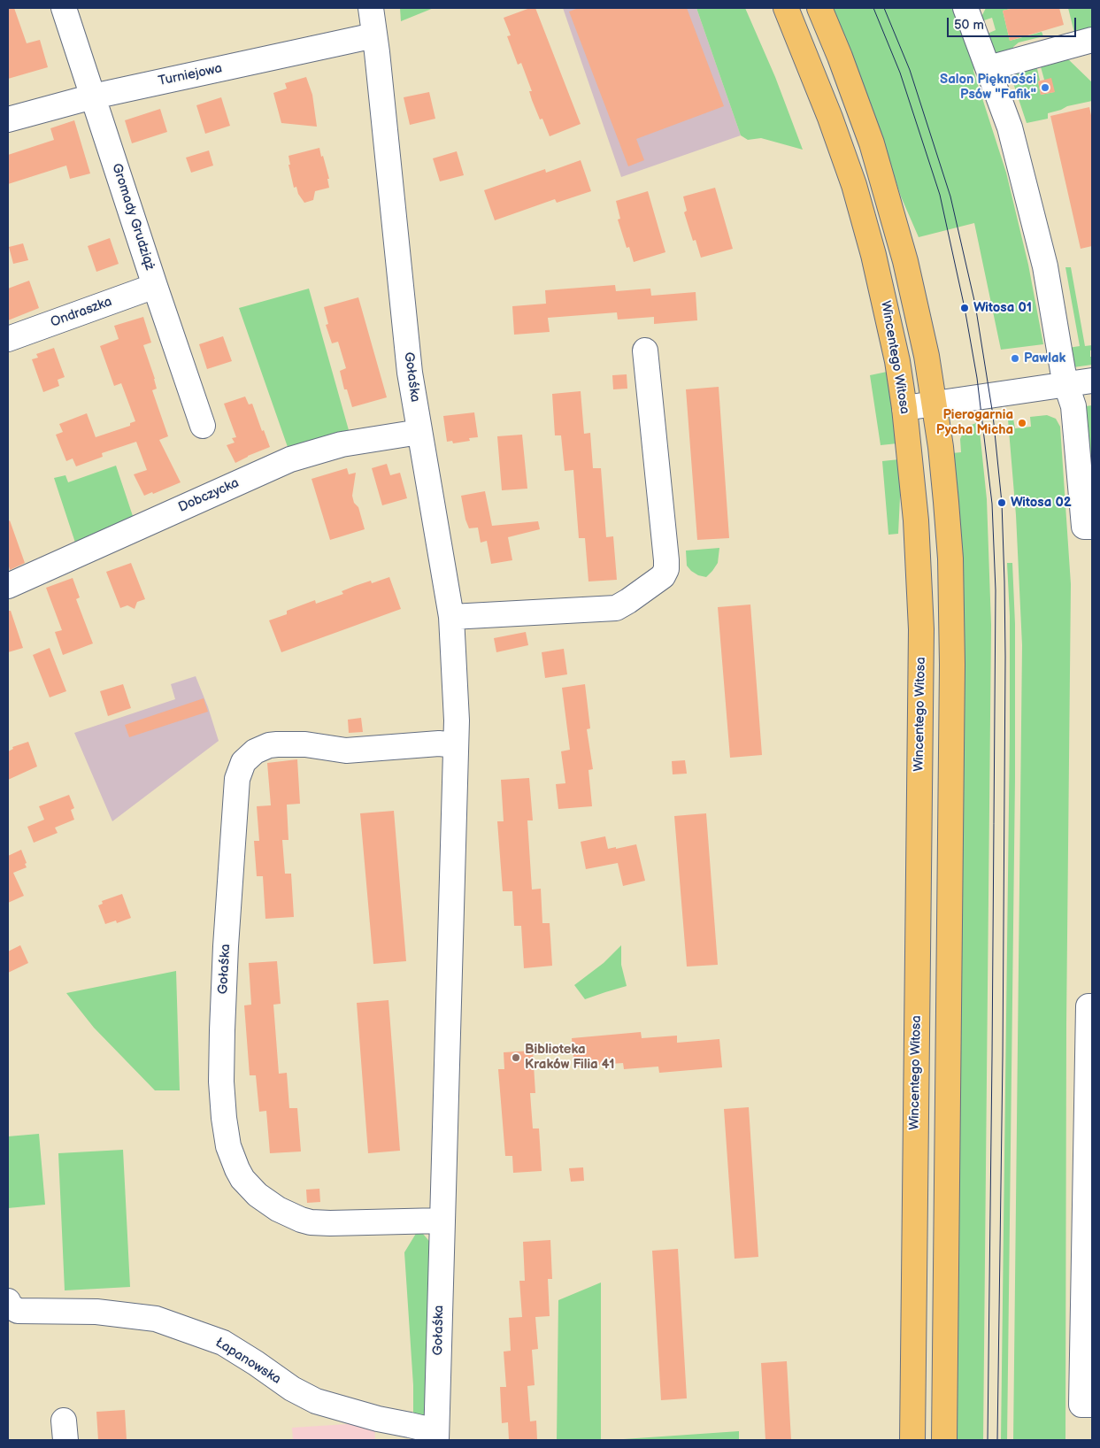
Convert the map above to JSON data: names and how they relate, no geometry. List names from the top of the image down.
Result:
{
  "streets": {
    "main road": ["Wincentego Witosa"],
    "street": [
      "Turniejowa",
      "Gromady Grudziąż",
      "Ondraszka",
      "Gołaśka",
      "Dobczycka",
      "Łapanowska"
    ]
  },
  "crossings": [
    ["Turniejowa", "Gromady Grudziąż"],
    ["Turniejowa", "Gołaśka"],
    ["Gromady Grudziąż", "Ondraszka"],
    ["Gołaśka", "Dobczycka"],
    ["Gołaśka", "Łapanowska"]
  ],
  "places": [
    "Salon Piękności Psów \"Fafik\"",
    "Witosa 01",
    "Pawlak",
    "Pierogarnia Pycha Micha",
    "Witosa 02",
    "Biblioteka Kraków Filia 41"
  ],
  "scale_bar": "50 m"
}
